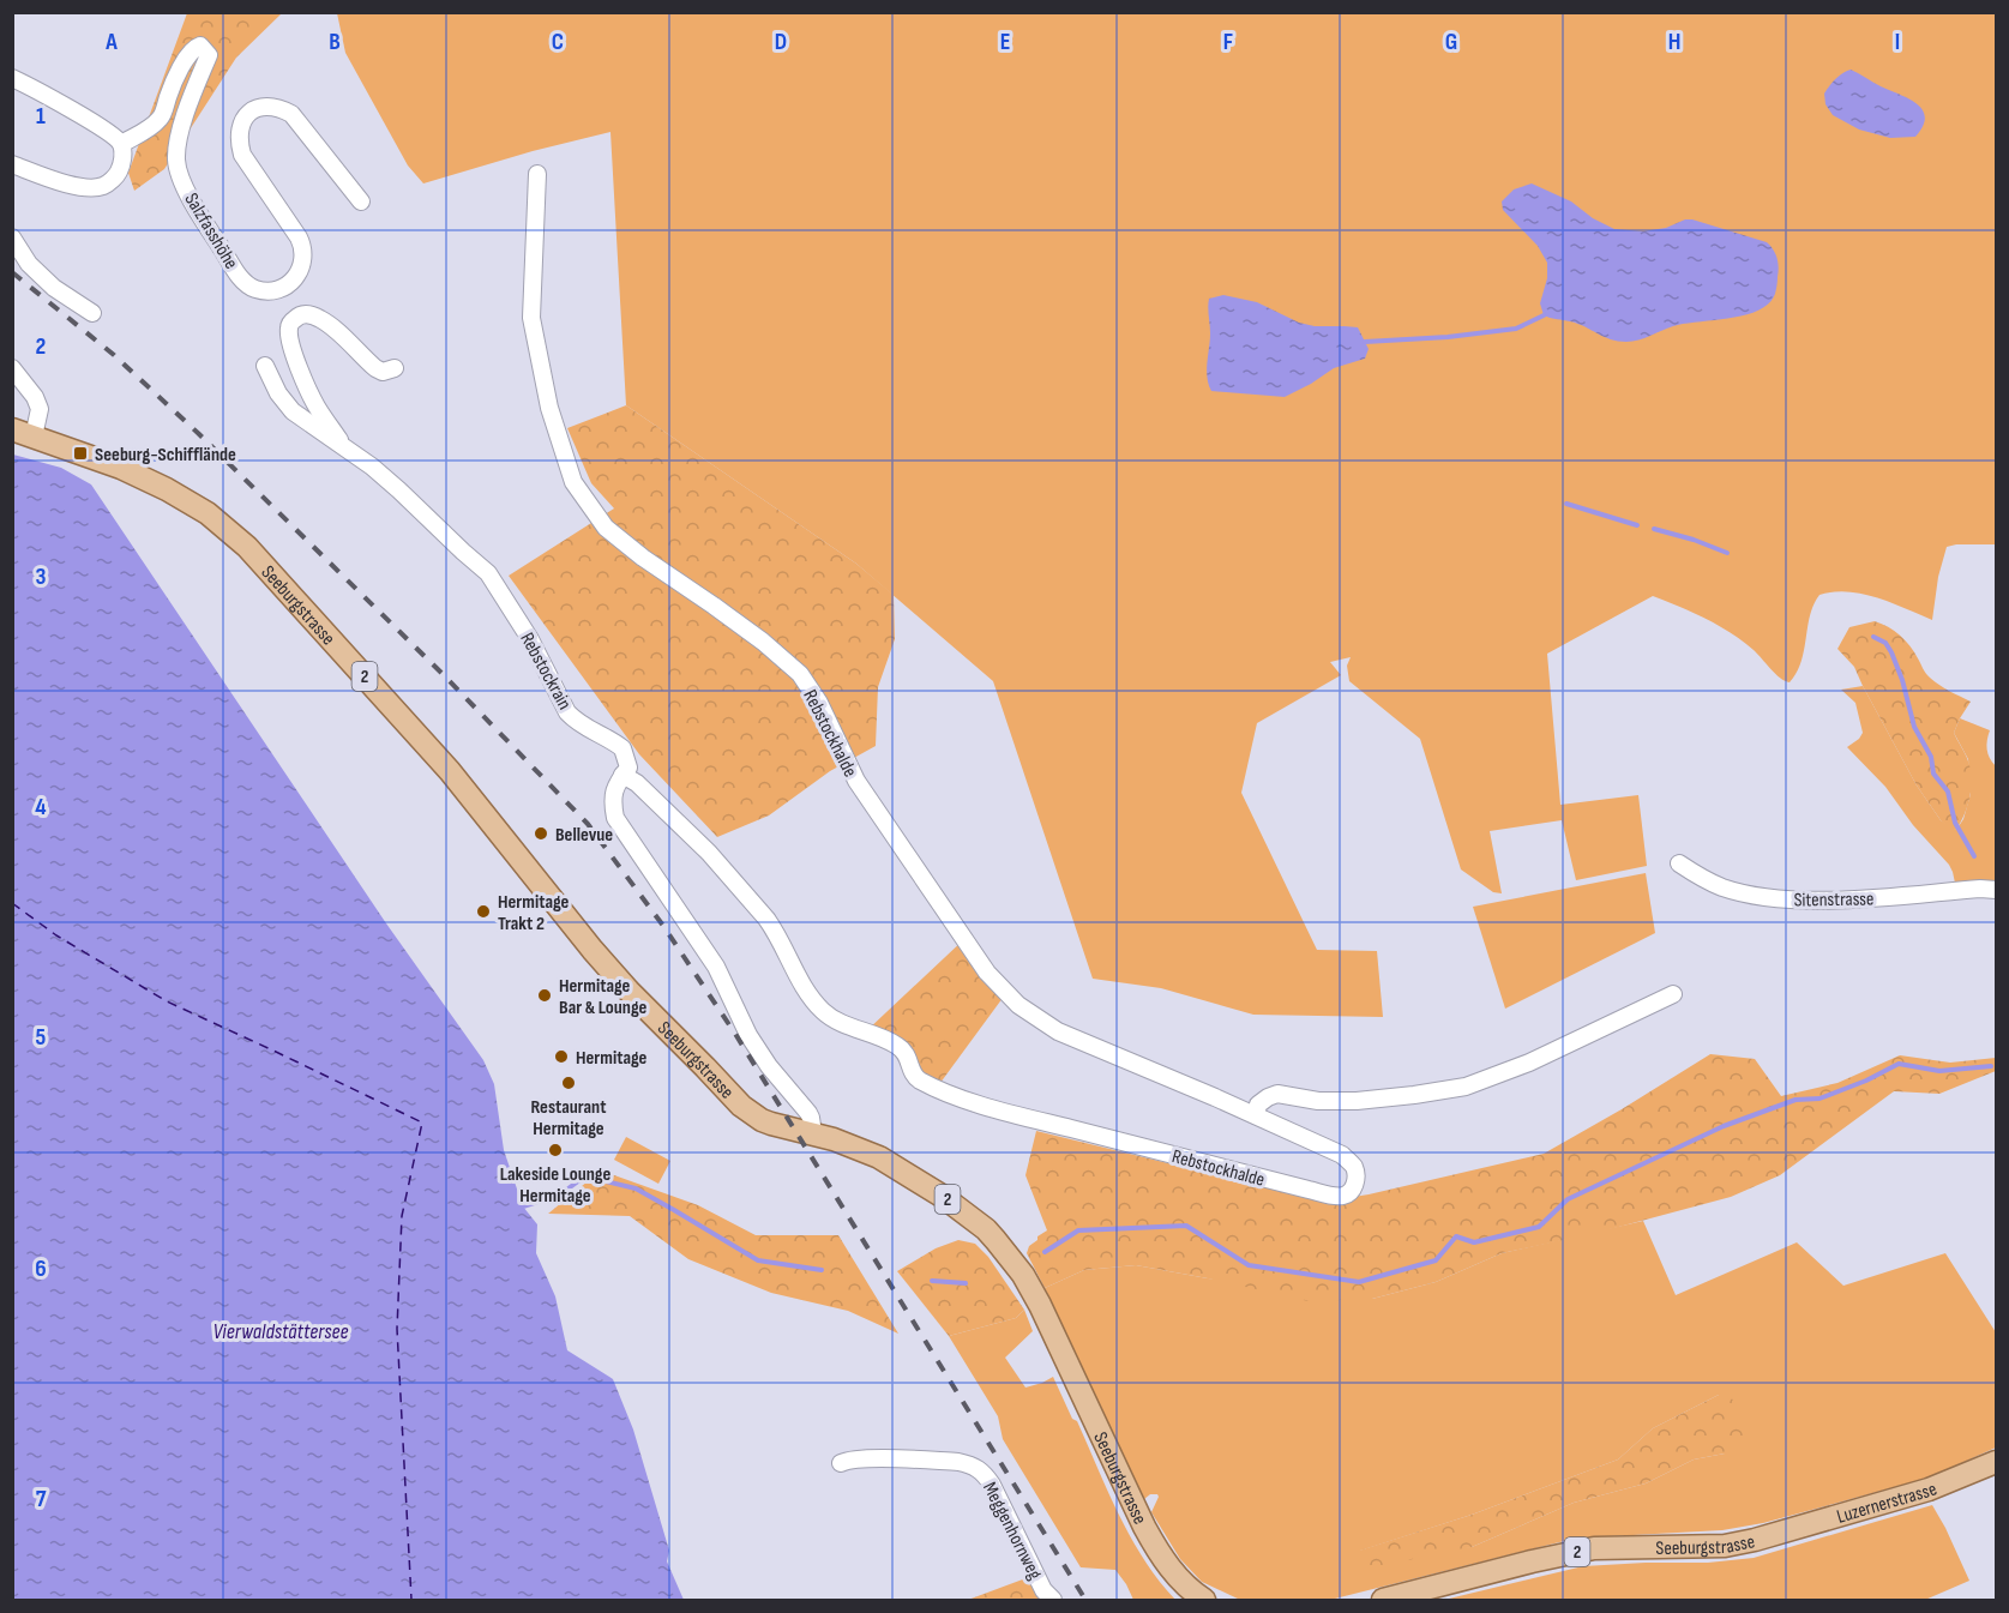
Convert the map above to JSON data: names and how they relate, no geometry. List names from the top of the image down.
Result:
{
  "streets": {
    "main road": ["Seeburgstrasse", "2", "Luzernerstrasse"],
    "street": [
      "Salzfasshöhe",
      "Rebstockrain",
      "Rebstockhalde",
      "Sitenstrasse",
      "Meggenhornweg"
    ]
  },
  "crossings": [
    ["Seeburgstrasse", "Rebstockrain"],
    ["Seeburgstrasse", "Luzernerstrasse"],
    ["Rebstockrain", "Rebstockhalde"]
  ],
  "water": ["Vierwaldstättersee"],
  "places": {
    "transit": ["Seeburg-Schifflände"],
    "other": [
      "Bellevue",
      "Hermitage Trakt 2",
      "Hermitage Bar & Lounge",
      "Hermitage",
      "Restaurant Hermitage",
      "Lakeside Lounge Hermitage"
    ]
  },
  "grid": {
    "columns": [
      "A",
      "B",
      "C",
      "D",
      "E",
      "F",
      "G",
      "H",
      "I"
    ],
    "rows": [
      "1",
      "2",
      "3",
      "4",
      "5",
      "6",
      "7"
    ]
  }
}
